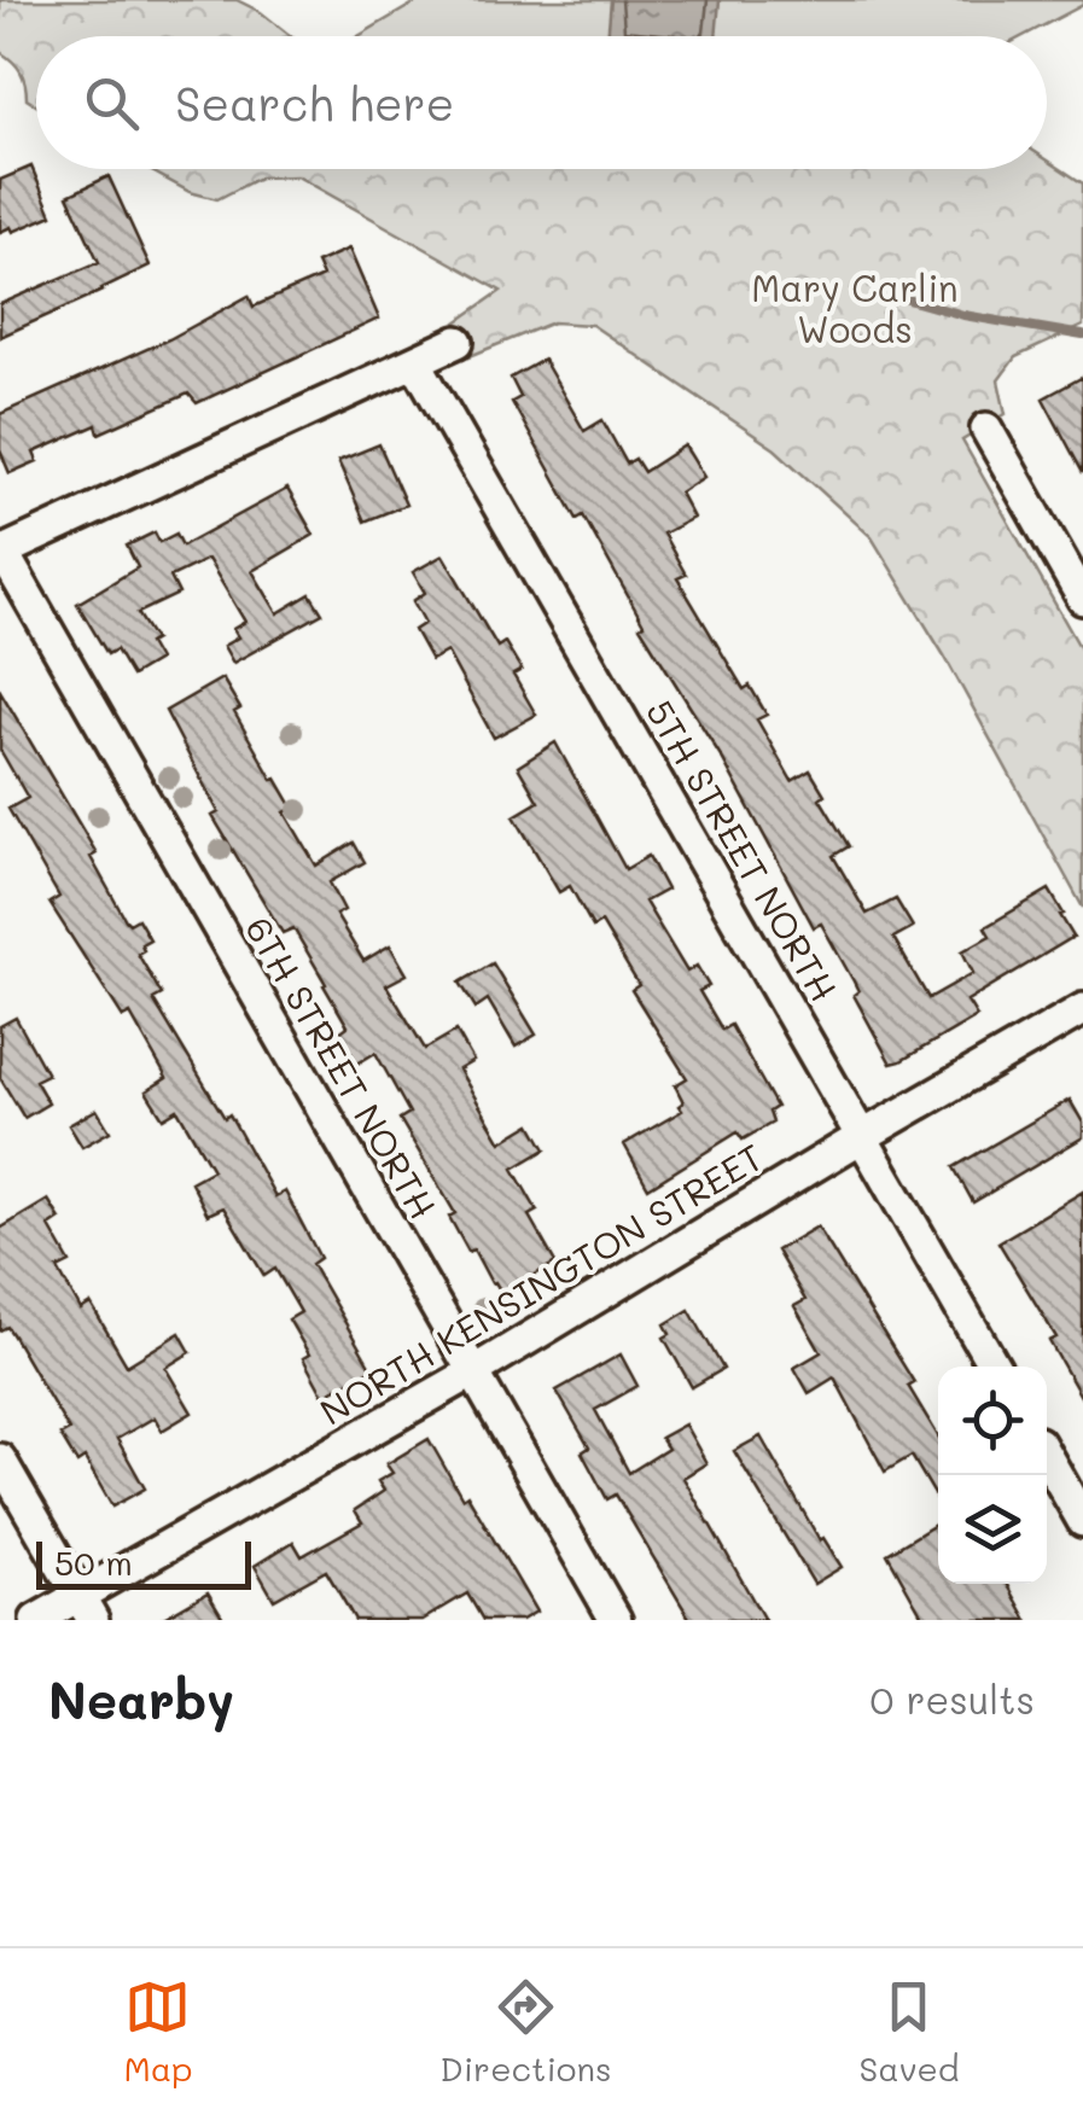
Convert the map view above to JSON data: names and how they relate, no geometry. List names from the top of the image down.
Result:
{
  "streets": {
    "street": ["5TH STREET NORTH", "6TH STREET NORTH", "NORTH KENSINGTON STREET"]
  },
  "crossings": [
    ["5TH STREET NORTH", "NORTH KENSINGTON STREET"],
    ["6TH STREET NORTH", "NORTH KENSINGTON STREET"]
  ],
  "parks": ["Mary Carlin Woods"],
  "scale_bar": "50 m",
  "page": {
    "search": "Search here",
    "scale": "50 m",
    "heading": ["Nearby", "0 results"],
    "nav": ["Map", "Directions", "Saved"]
  }
}
